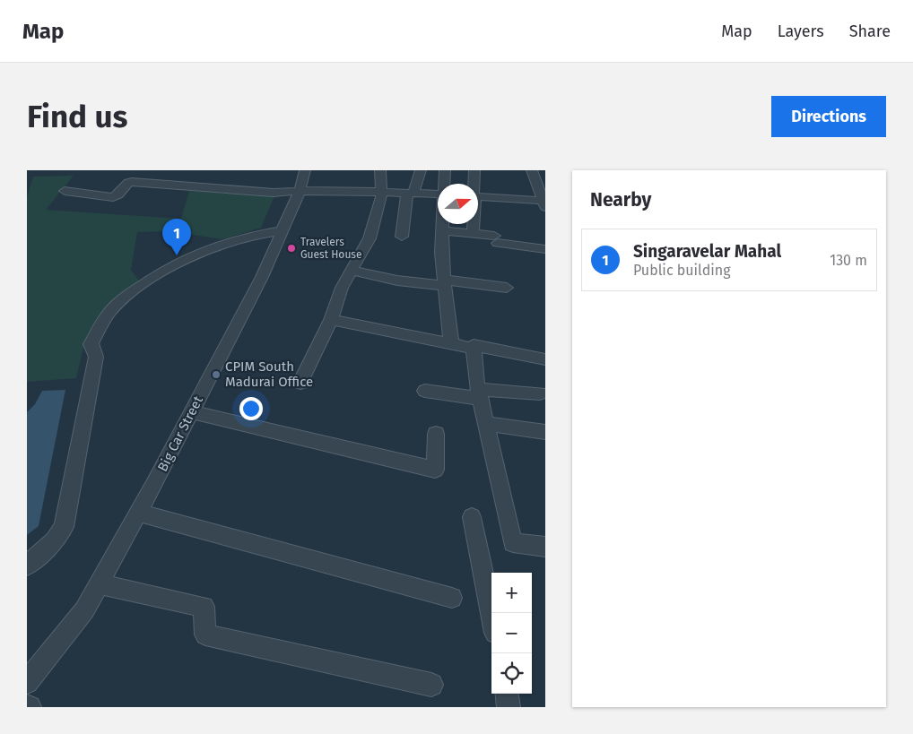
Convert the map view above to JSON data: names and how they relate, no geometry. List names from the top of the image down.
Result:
{
  "streets": {
    "street": ["Big Car Street"]
  },
  "places": ["Travelers Guest House", "CPIM South Madurai Office"],
  "north": "right",
  "page": {
    "header": "Map",
    "nav": ["Map", "Layers", "Share"],
    "buttons": "Directions",
    "title": "Find us",
    "heading": "Nearby",
    "pins": "1",
    "list": [
      {
        "mark": "1",
        "name": "Singaravelar Mahal",
        "note": "Public building",
        "value": "130 m"
      }
    ],
    "map_buttons": ["+", "−"]
  }
}
